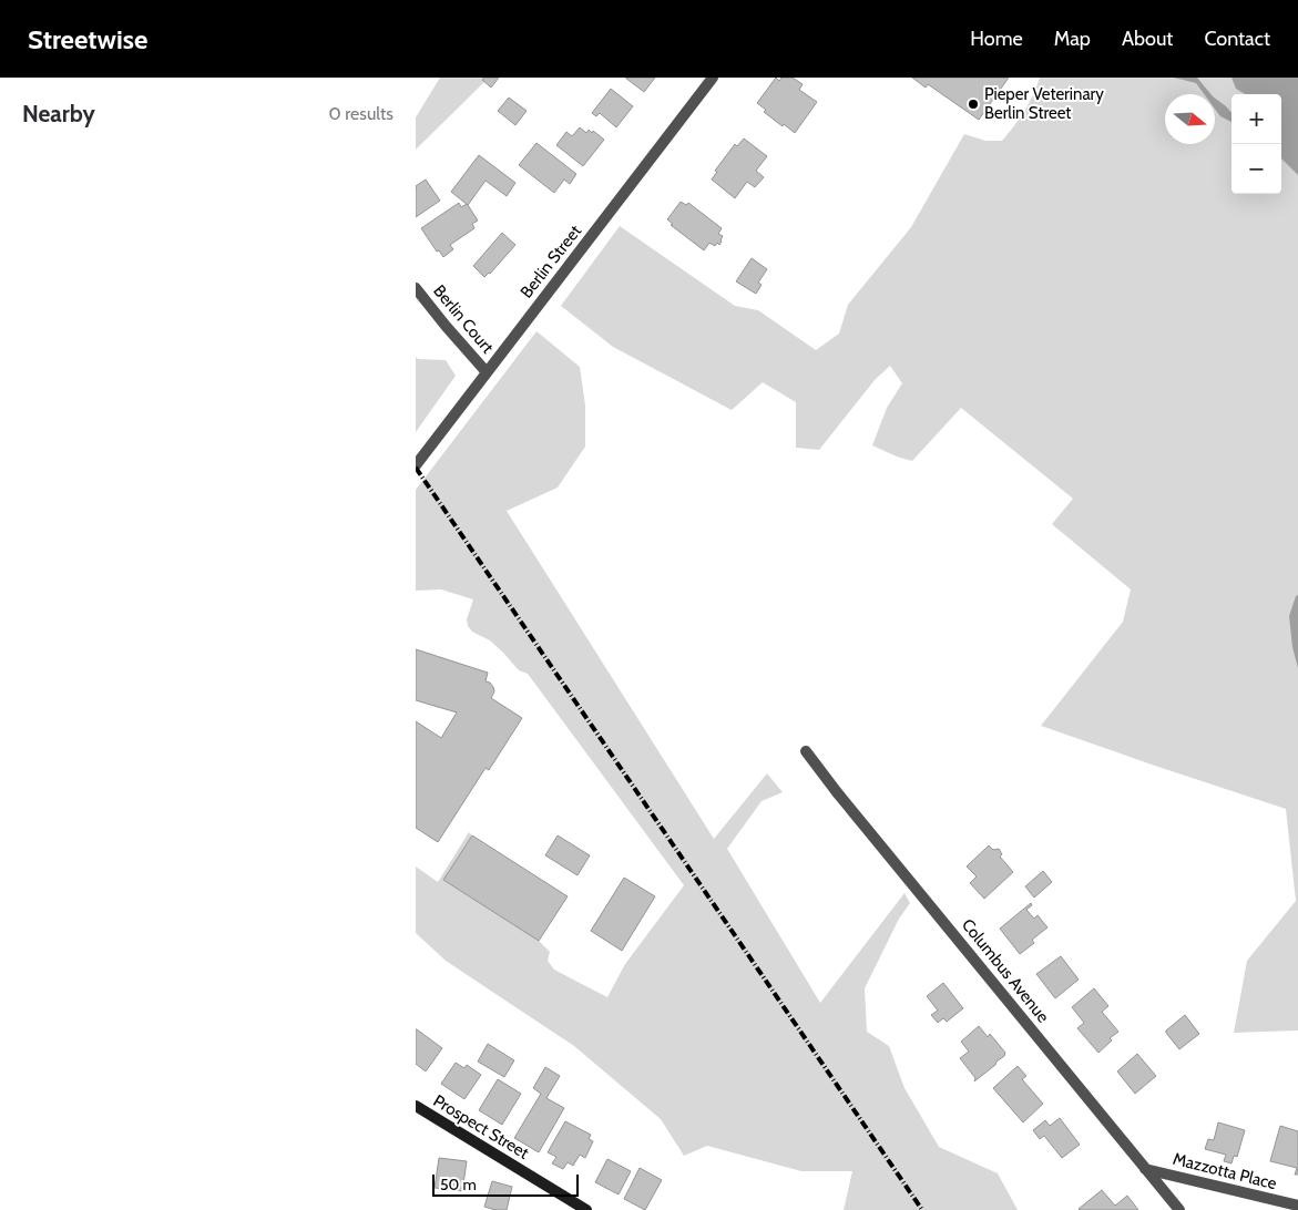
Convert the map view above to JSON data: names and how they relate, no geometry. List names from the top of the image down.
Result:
{
  "streets": {
    "street": [
      "Berlin Street",
      "Berlin Court",
      "Columbus Avenue",
      "Prospect Street",
      "Mazzotta Place"
    ]
  },
  "crossings": [
    ["Berlin Street", "Berlin Court"],
    ["Columbus Avenue", "Mazzotta Place"]
  ],
  "places": ["Pieper Veterinary Berlin Street"],
  "scale_bar": "50 m",
  "north": "right",
  "page": {
    "header": "Streetwise",
    "nav": [
      "Home",
      "Map",
      "About",
      "Contact"
    ],
    "heading": ["Nearby", "0 results"],
    "map_buttons": ["+", "−"],
    "scale": "50 m"
  }
}
